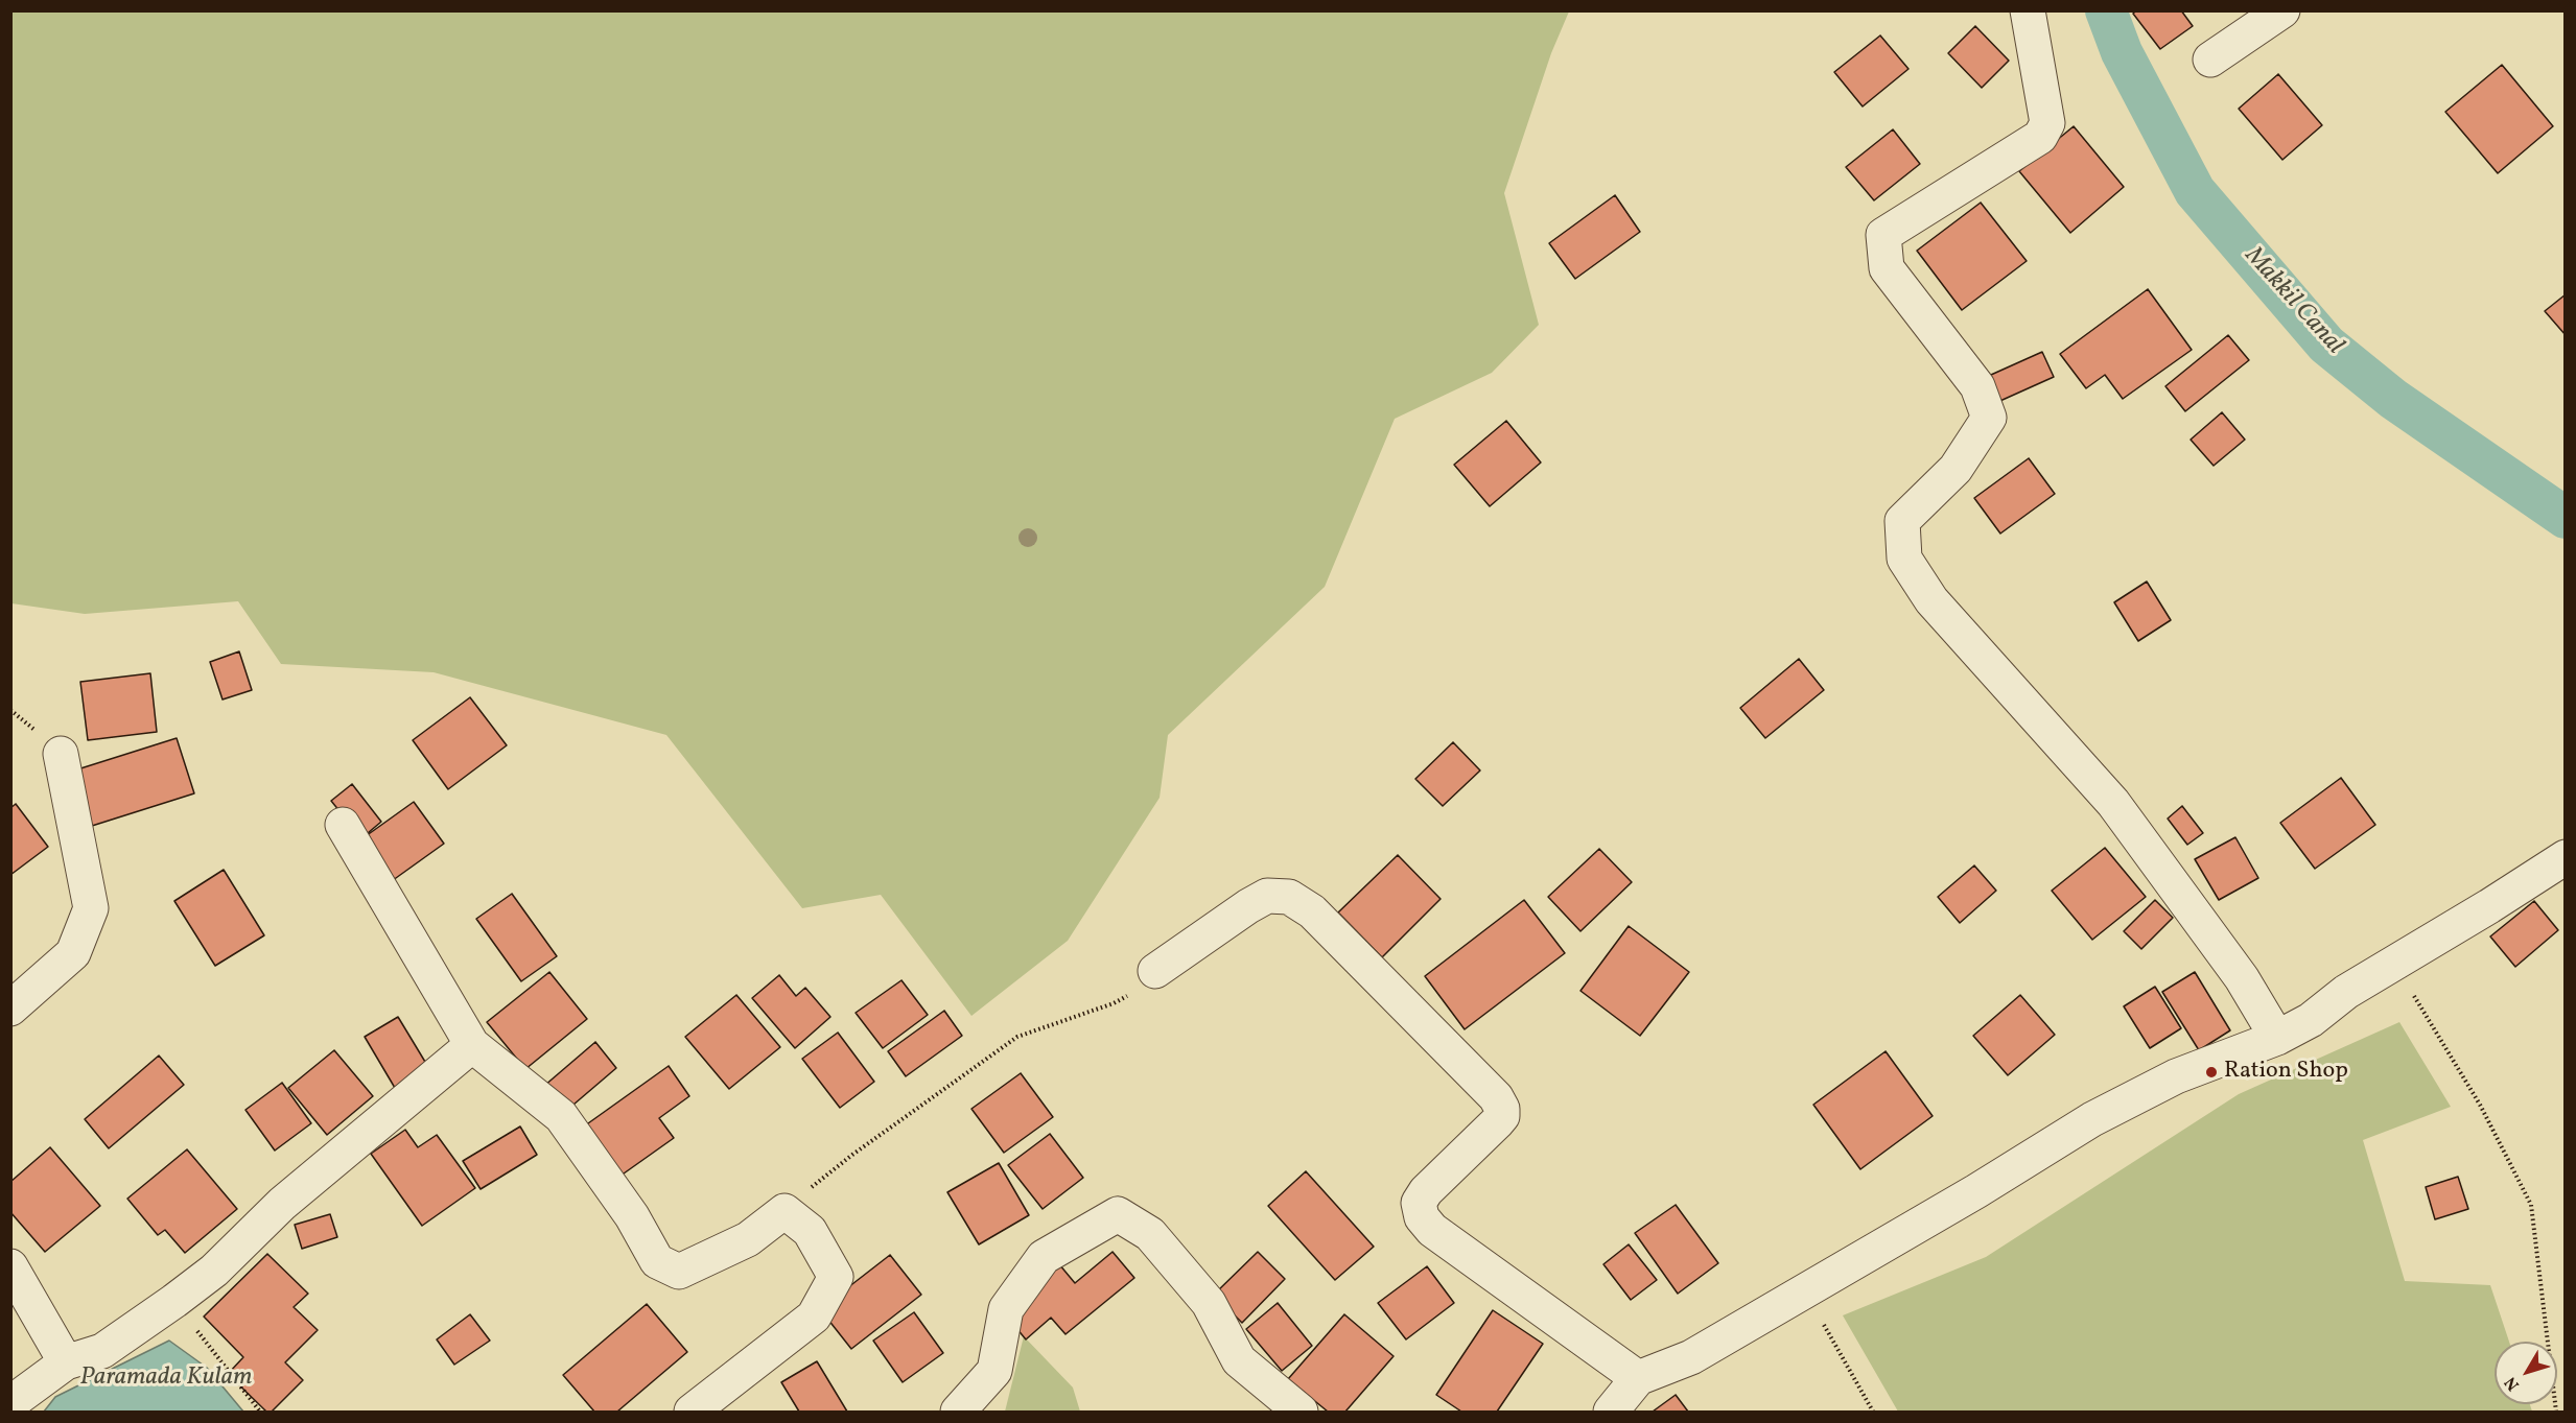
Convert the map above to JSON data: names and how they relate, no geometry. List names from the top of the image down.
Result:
{
  "water": ["Makkil Canal", "Paramada Kulam"],
  "places": ["Ration Shop"],
  "north": "bottom left"
}
